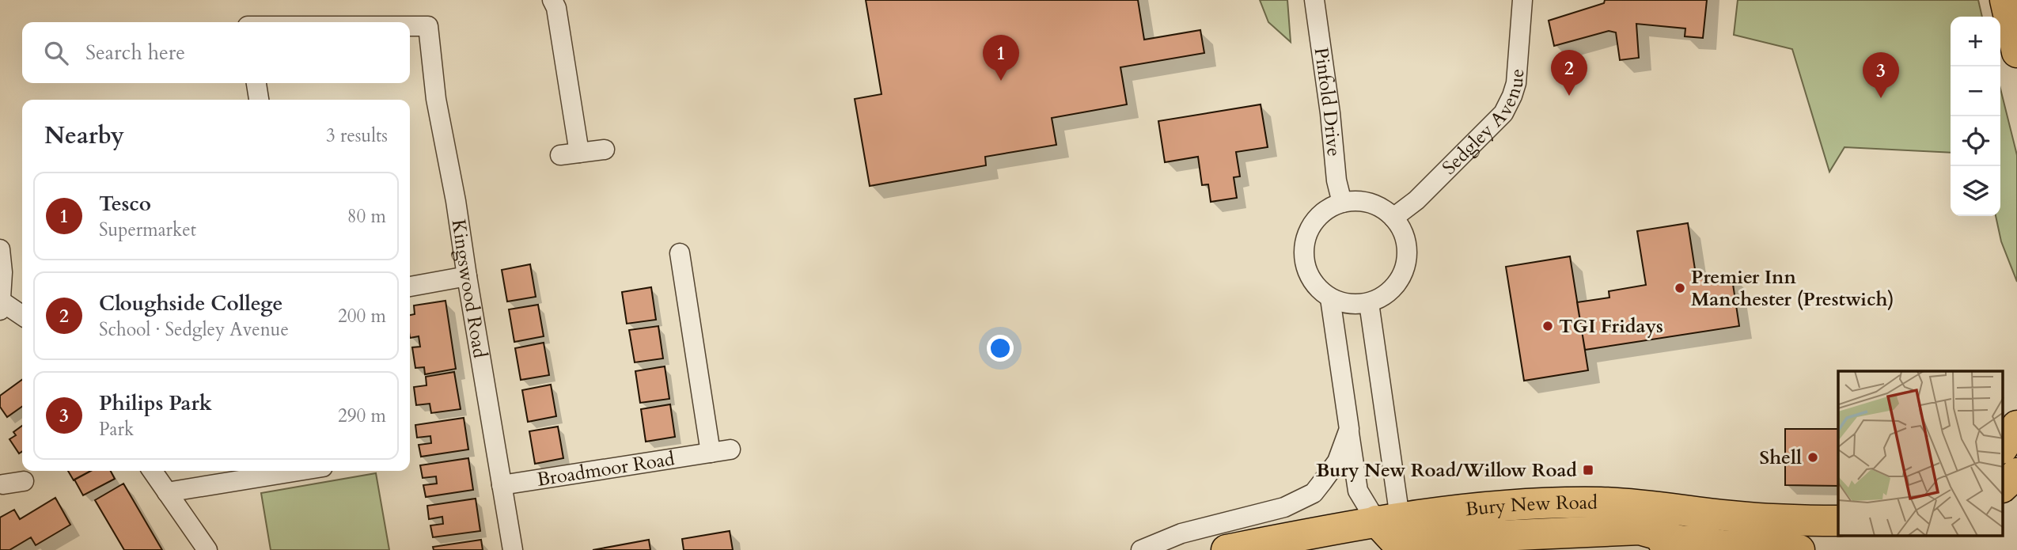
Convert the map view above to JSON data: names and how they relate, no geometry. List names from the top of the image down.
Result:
{
  "streets": {
    "highway": ["Bury New Road"],
    "street": [
      "Pinfold Drive",
      "Sedgley Avenue",
      "Kingswood Road",
      "Broadmoor Road"
    ]
  },
  "crossings": [
    ["Pinfold Drive", "Sedgley Avenue"],
    ["Kingswood Road", "Broadmoor Road"]
  ],
  "places": {
    "other": ["Premier Inn Manchester (Prestwich)", "TGI Fridays", "Shell"],
    "transit": ["Bury New Road/Willow Road"]
  },
  "page": {
    "map_buttons": ["+", "−"],
    "search": "Search here",
    "pins": ["1", "2", "3"],
    "heading": ["Nearby", "3 results"],
    "list": [
      {
        "mark": "1",
        "name": "Tesco",
        "note": "Supermarket",
        "value": "80 m"
      },
      {
        "mark": "2",
        "name": "Cloughside College",
        "note": "School · Sedgley Avenue",
        "value": "200 m"
      },
      {
        "mark": "3",
        "name": "Philips Park",
        "note": "Park",
        "value": "290 m"
      }
    ]
  }
}
